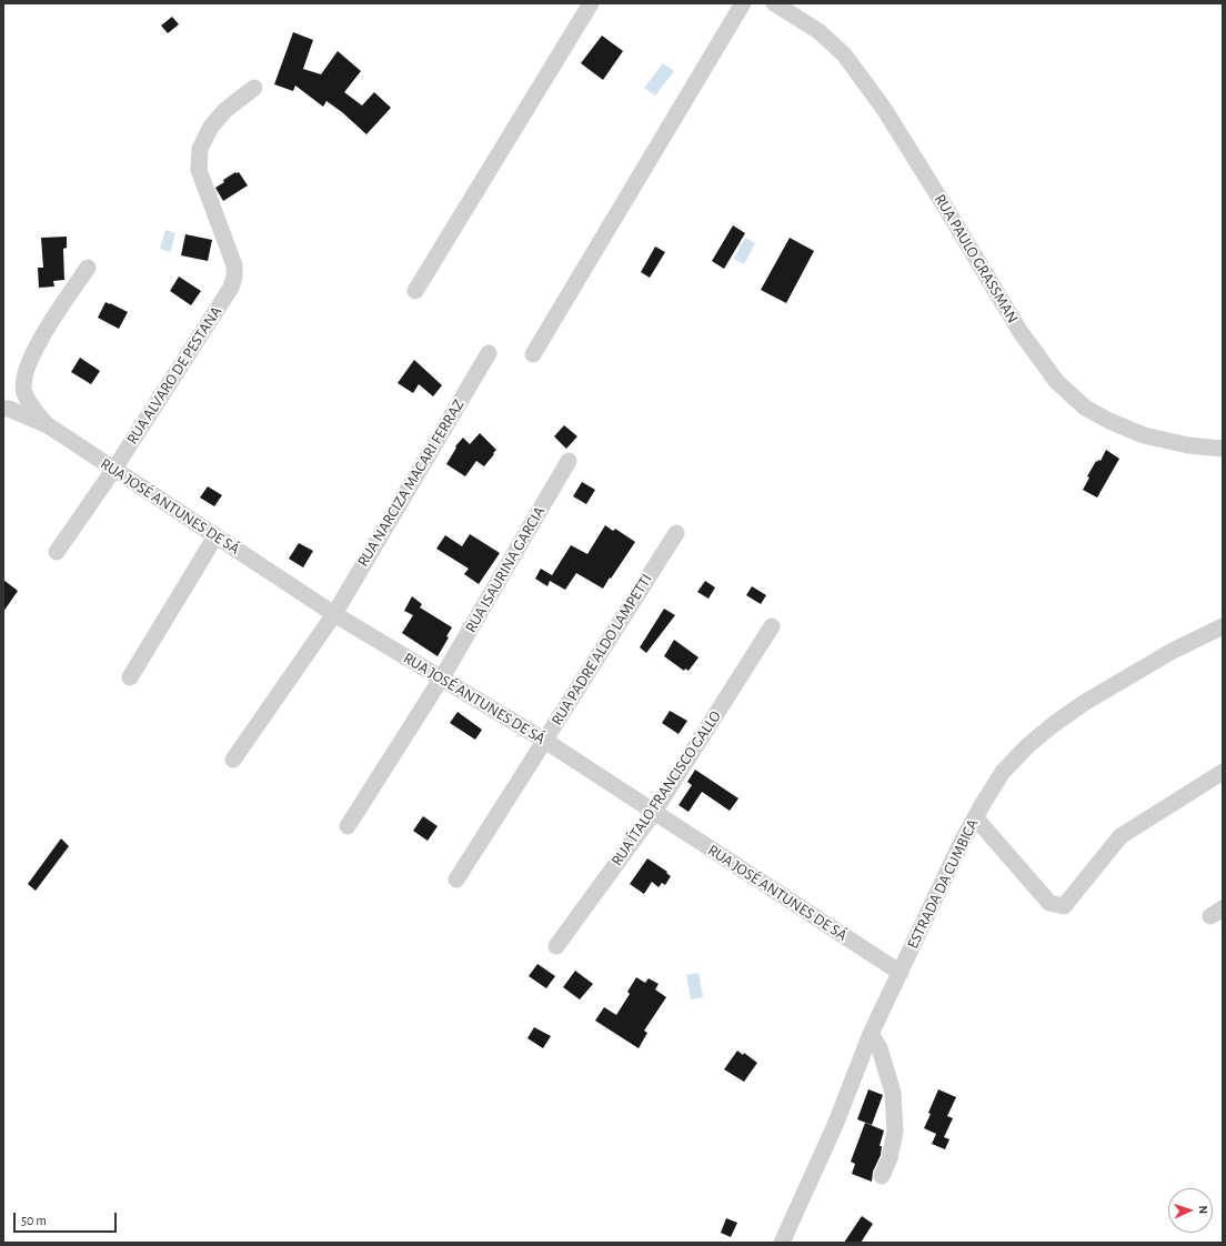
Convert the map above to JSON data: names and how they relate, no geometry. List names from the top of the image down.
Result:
{
  "streets": {
    "street": [
      "RUA PAULO GRASSMAN",
      "RUA ALVARO DE PESTANA",
      "RUA NARCIZA MACARI FERRAZ",
      "RUA JOSÉ ANTUNES DE SÁ",
      "RUA ISAURINA GARCIA",
      "RUA PADRE ALDO LAMPETTI",
      "RUA ÍTALO FRANCISCO GALLO",
      "ESTRADA DA CUMBICA"
    ]
  },
  "crossings": [
    ["RUA ALVARO DE PESTANA", "RUA JOSÉ ANTUNES DE SÁ"],
    ["RUA NARCIZA MACARI FERRAZ", "RUA JOSÉ ANTUNES DE SÁ"],
    ["RUA JOSÉ ANTUNES DE SÁ", "RUA ISAURINA GARCIA"],
    ["RUA JOSÉ ANTUNES DE SÁ", "RUA PADRE ALDO LAMPETTI"],
    ["RUA JOSÉ ANTUNES DE SÁ", "RUA ÍTALO FRANCISCO GALLO"],
    ["RUA JOSÉ ANTUNES DE SÁ", "ESTRADA DA CUMBICA"]
  ],
  "scale_bar": "50 m",
  "north": "right"
}
